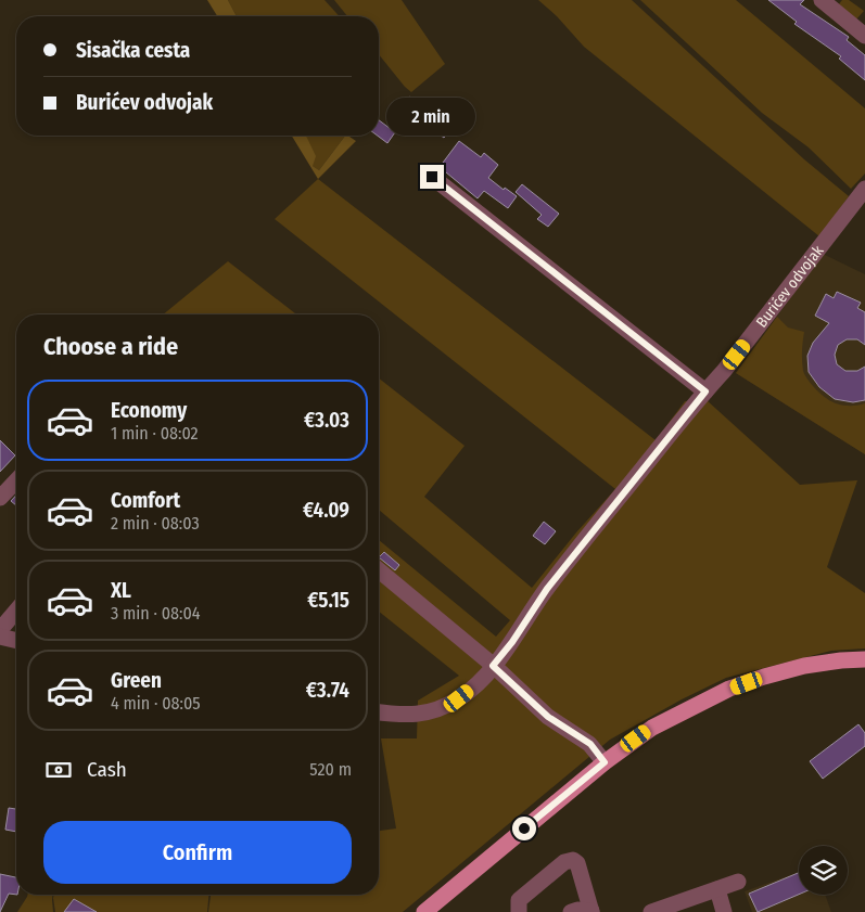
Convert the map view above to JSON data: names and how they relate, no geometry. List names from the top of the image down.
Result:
{
  "streets": {
    "street": ["Burićev odvojak"]
  },
  "page": {
    "banner": ["Sisačka cesta", "Burićev odvojak"],
    "bubble": "2 min",
    "heading": "Choose a ride",
    "list": [
      {
        "name": "Economy",
        "note": "1 min · 08:02",
        "value": "€3.03"
      },
      {
        "name": "Comfort",
        "note": "2 min · 08:03",
        "value": "€4.09"
      },
      {
        "name": "XL",
        "note": "3 min · 08:04",
        "value": "€5.15"
      },
      {
        "name": "Green",
        "note": "4 min · 08:05",
        "value": "€3.74"
      }
    ],
    "pay": ["Cash", "520 m"],
    "buttons": "Confirm"
  }
}
